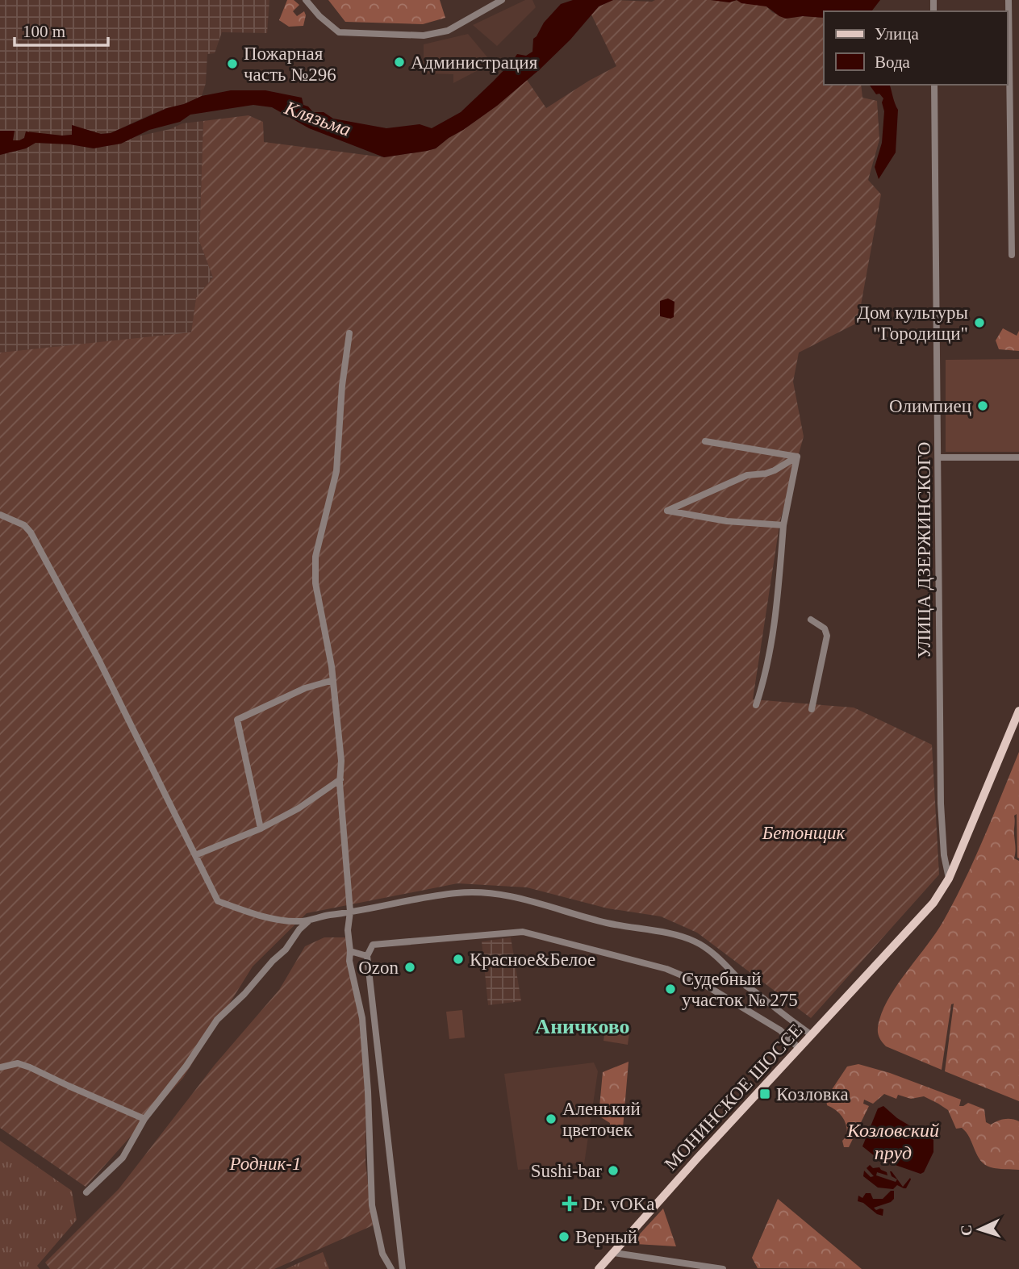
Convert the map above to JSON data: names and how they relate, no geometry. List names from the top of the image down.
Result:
{
  "streets": {
    "main road": ["МОНИНСКОЕ ШОССЕ"],
    "street": ["УЛИЦА ДЗЕРЖИНСКОГО"]
  },
  "crossings": [
    ["УЛИЦА ДЗЕРЖИНСКОГО", "МОНИНСКОЕ ШОССЕ"]
  ],
  "districts": ["Аничково"],
  "water": ["Клязьма", "Козловский пруд"],
  "parks": ["Бетонщик", "Родник-1"],
  "places": {
    "other": [
      "Администрация",
      "Пожарная часть №296",
      "Дом культуры \"Городищи\"",
      "Олимпиец",
      "Красное&Белое",
      "Ozon",
      "Судебный участок № 275",
      "Аленький цветочек",
      "Sushi-bar",
      "Верный"
    ],
    "transit": ["Козловка"],
    "health": ["Dr. vOKa"]
  },
  "legend": ["Улица", "Вода"],
  "scale_bar": "100 m",
  "north": "left"
}
